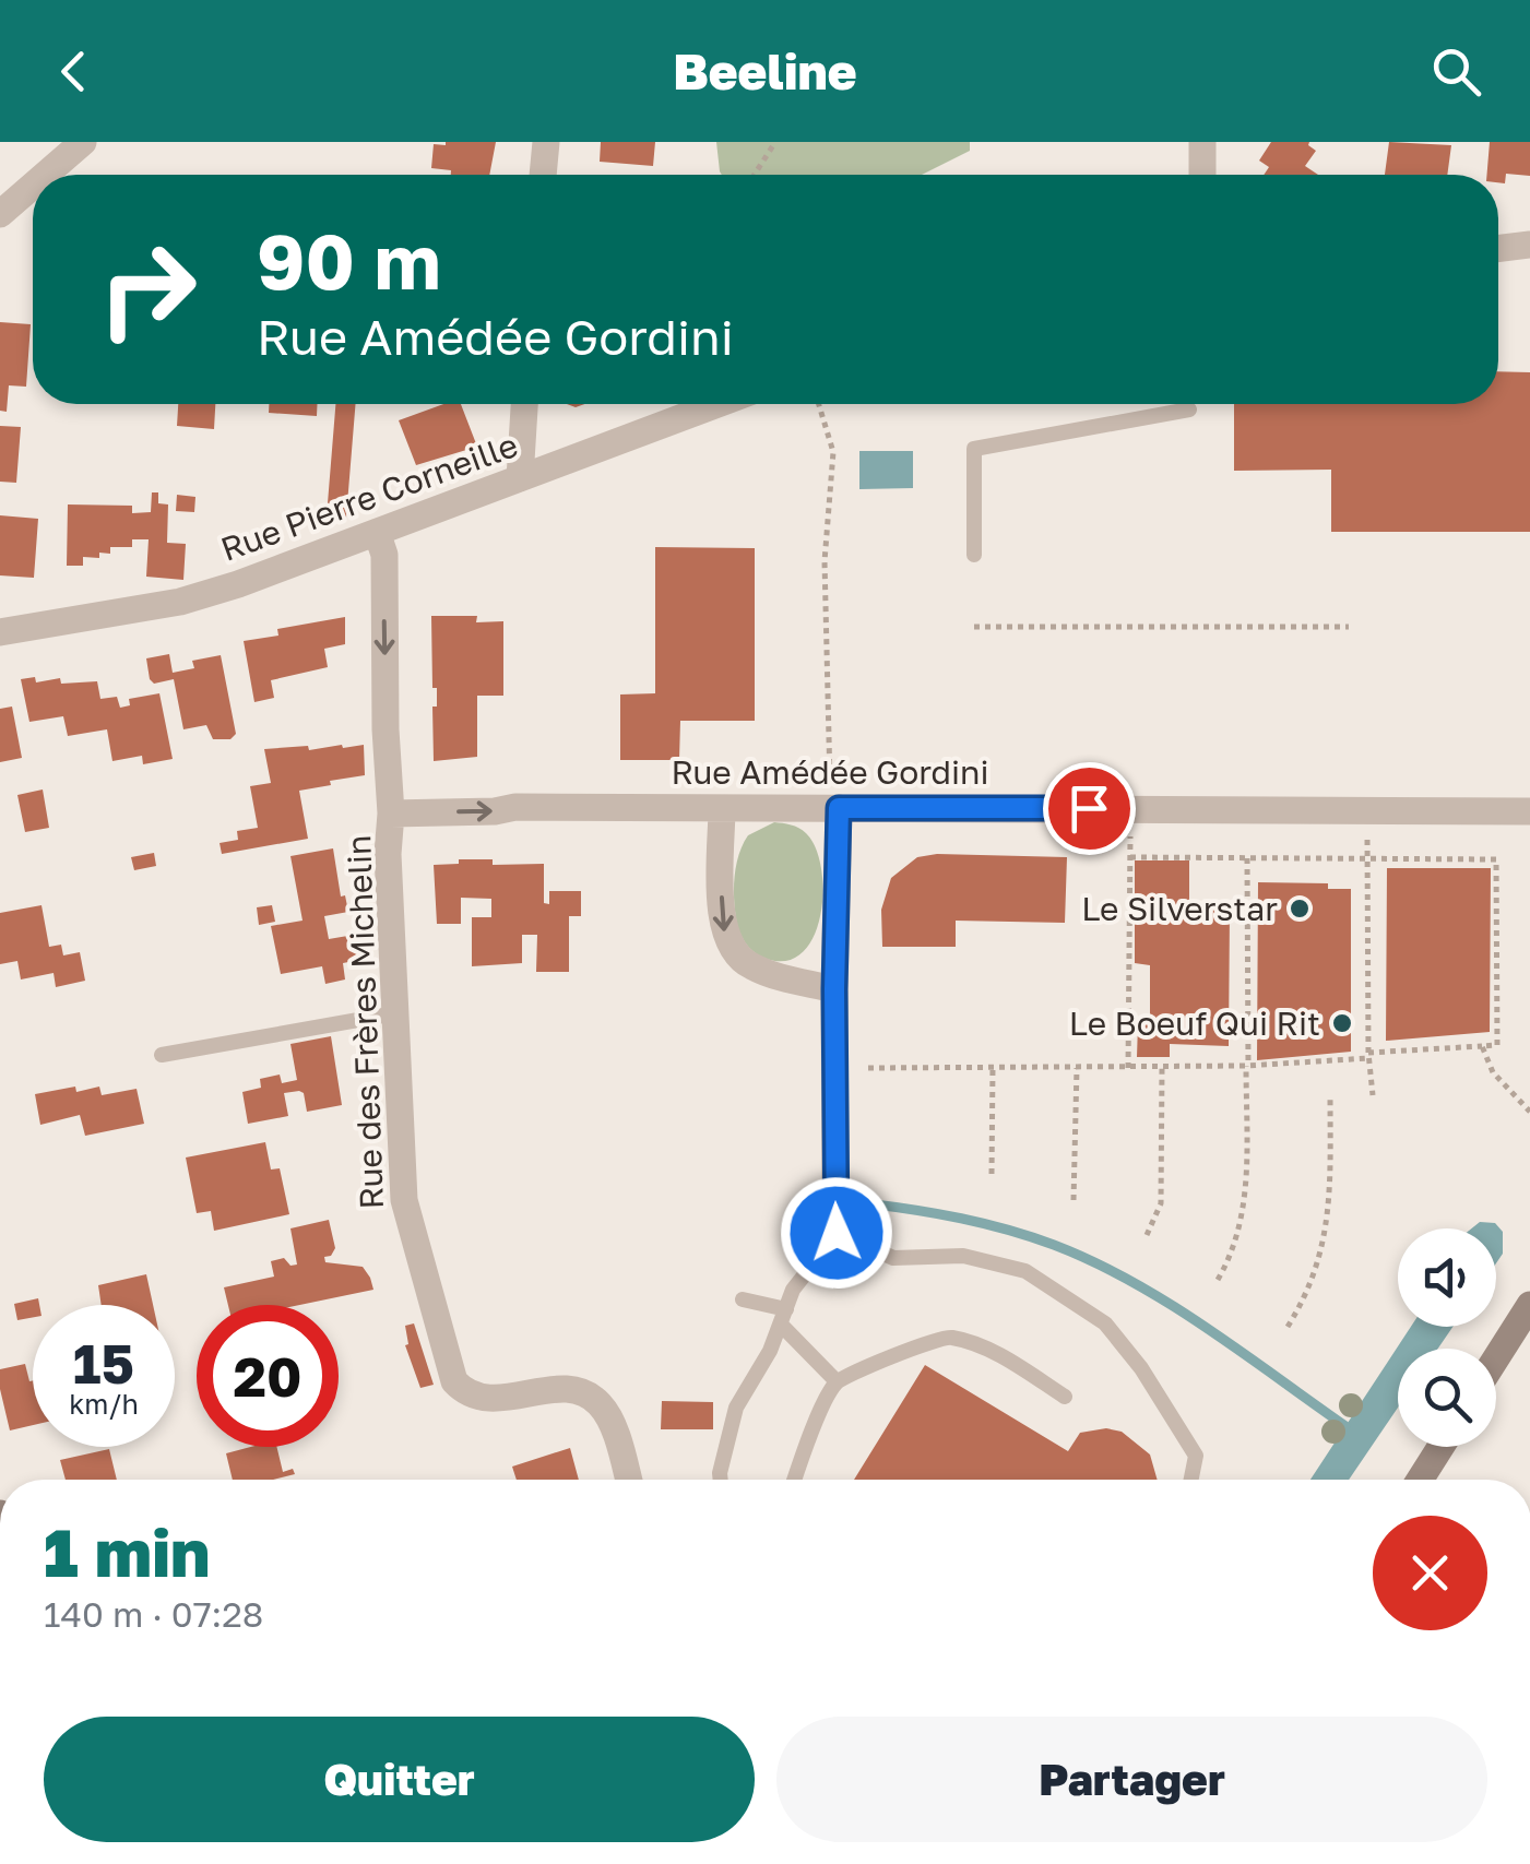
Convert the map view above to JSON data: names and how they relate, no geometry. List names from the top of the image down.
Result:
{
  "streets": {
    "street": ["Rue Pierre Corneille", "Rue Amédée Gordini", "Rue des Frères Michelin"]
  },
  "crossings": [
    ["Rue Pierre Corneille", "Rue des Frères Michelin"],
    ["Rue Amédée Gordini", "Rue des Frères Michelin"]
  ],
  "places": ["Le Silverstar", "Le Boeuf Qui Rit"],
  "page": {
    "header": "Beeline",
    "turn": ["90 m", "Rue Amédée Gordini"],
    "speed": "15 km/h",
    "limit": "20",
    "heading": ["1 min", "140 m · 07:28"],
    "buttons": ["Quitter", "Partager"]
  }
}
